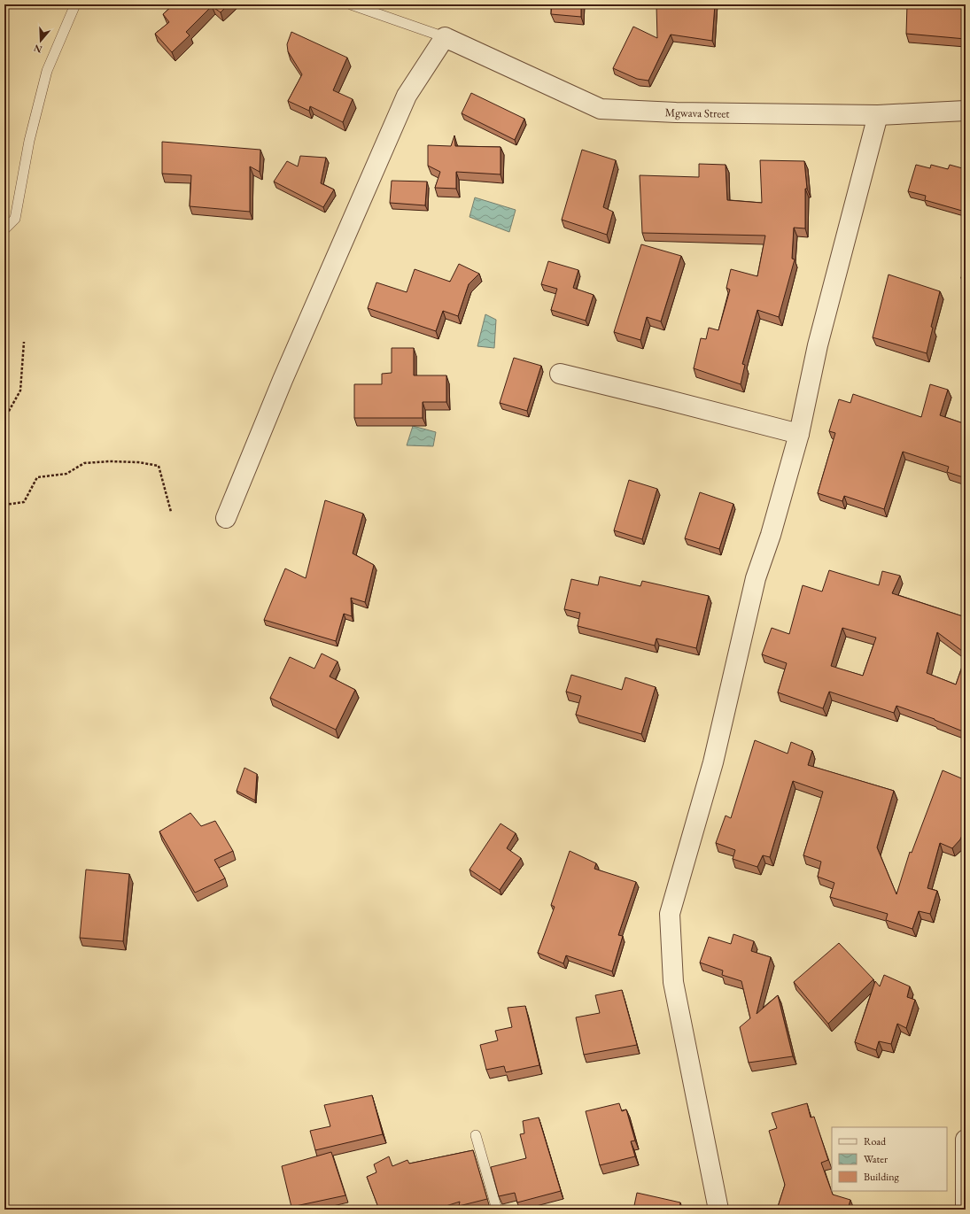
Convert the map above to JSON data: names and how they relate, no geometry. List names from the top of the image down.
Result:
{
  "streets": {
    "street": ["Mgwava Street"]
  },
  "legend": ["Road", "Water", "Building"],
  "north": "bottom"
}
